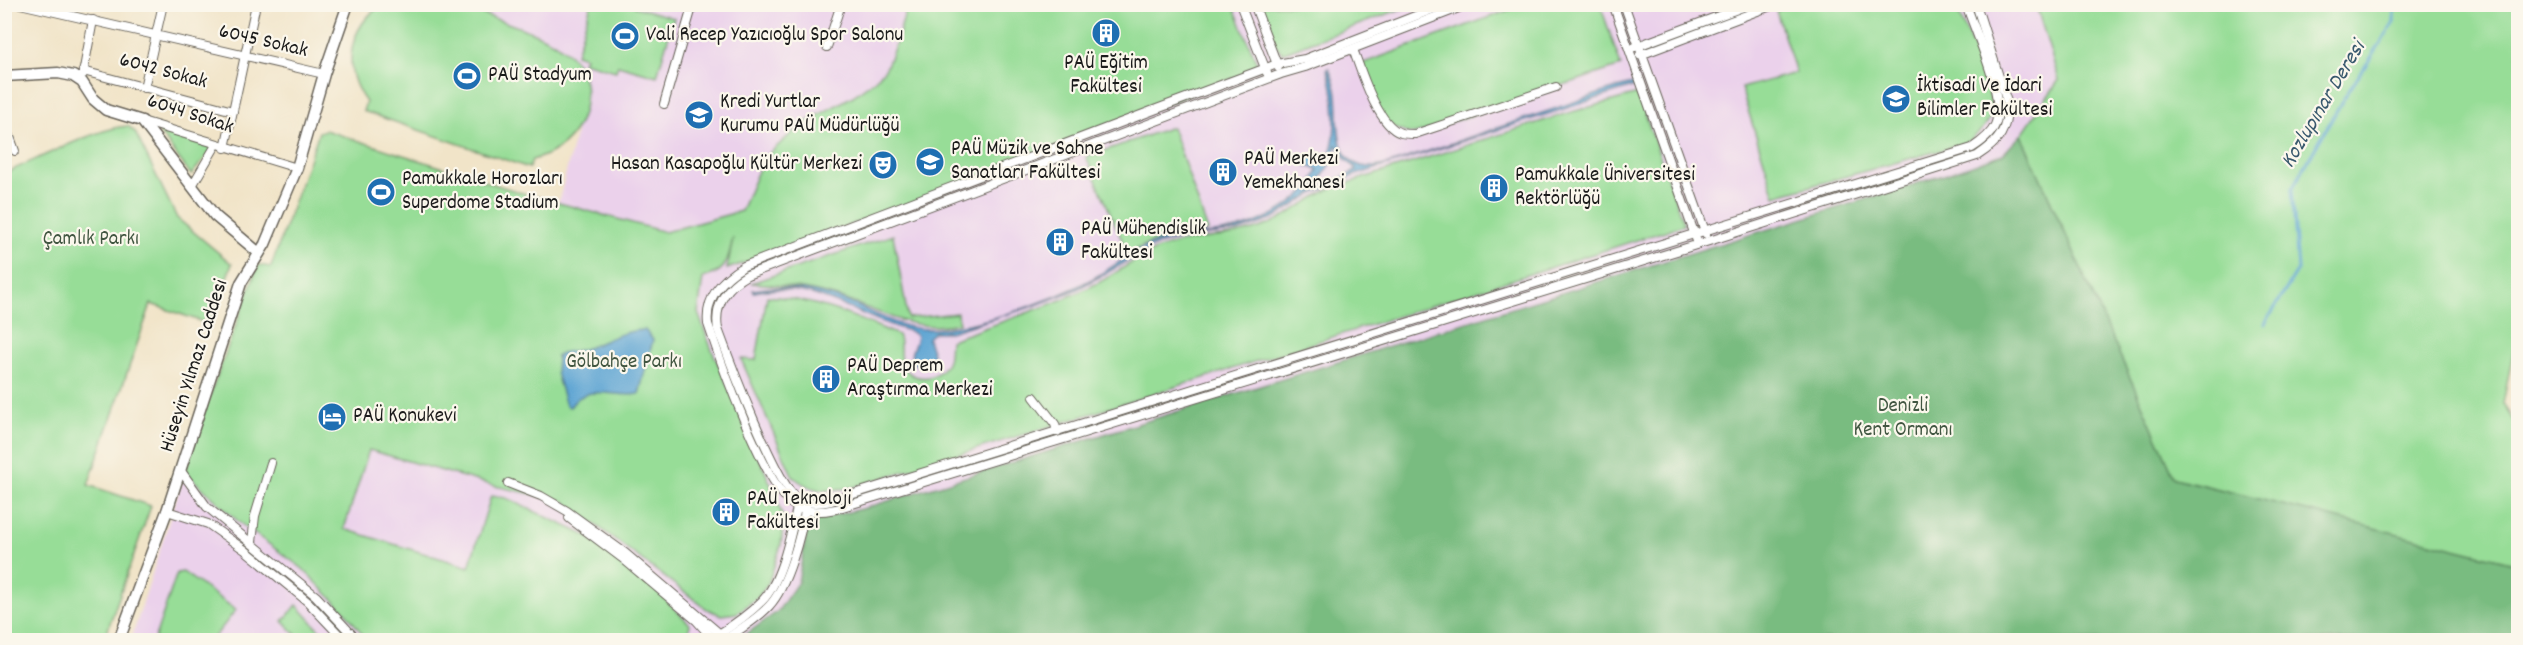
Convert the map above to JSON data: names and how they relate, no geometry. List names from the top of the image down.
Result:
{
  "streets": {
    "street": [
      "6045 Sokak",
      "6042 Sokak",
      "6044 Sokak",
      "Hüseyin Yılmaz Caddesi"
    ]
  },
  "crossings": [
    ["6045 Sokak", "Hüseyin Yılmaz Caddesi"],
    ["6042 Sokak", "6044 Sokak"],
    ["6044 Sokak", "Hüseyin Yılmaz Caddesi"]
  ],
  "water": ["Kozlupınar Deresi"],
  "parks": ["Çamlık Parkı", "Gölbahçe Parkı", "Denizli Kent Ormanı"],
  "places": {
    "building": [
      "PAÜ Eğitim Fakültesi",
      "PAÜ Merkezi Yemekhanesi",
      "Pamukkale Üniversitesi Rektörlüğü",
      "PAÜ Mühendislik Fakültesi",
      "PAÜ Deprem Araştırma Merkezi",
      "PAÜ Teknoloji Fakültesi"
    ],
    "sports": ["Vali Recep Yazıcıoğlu Spor Salonu", "PAÜ Stadyum", "Pamukkale Horozları Superdome Stadium"],
    "school or university": ["İktisadi Ve İdari Bilimler Fakültesi", "Kredi Yurtlar Kurumu PAÜ Müdürlüğü", "PAÜ Müzik ve Sahne Sanatları Fakültesi"],
    "theatre": ["Hasan Kasapoğlu Kültür Merkezi"],
    "hotel": ["PAÜ Konukevi"]
  }
}
